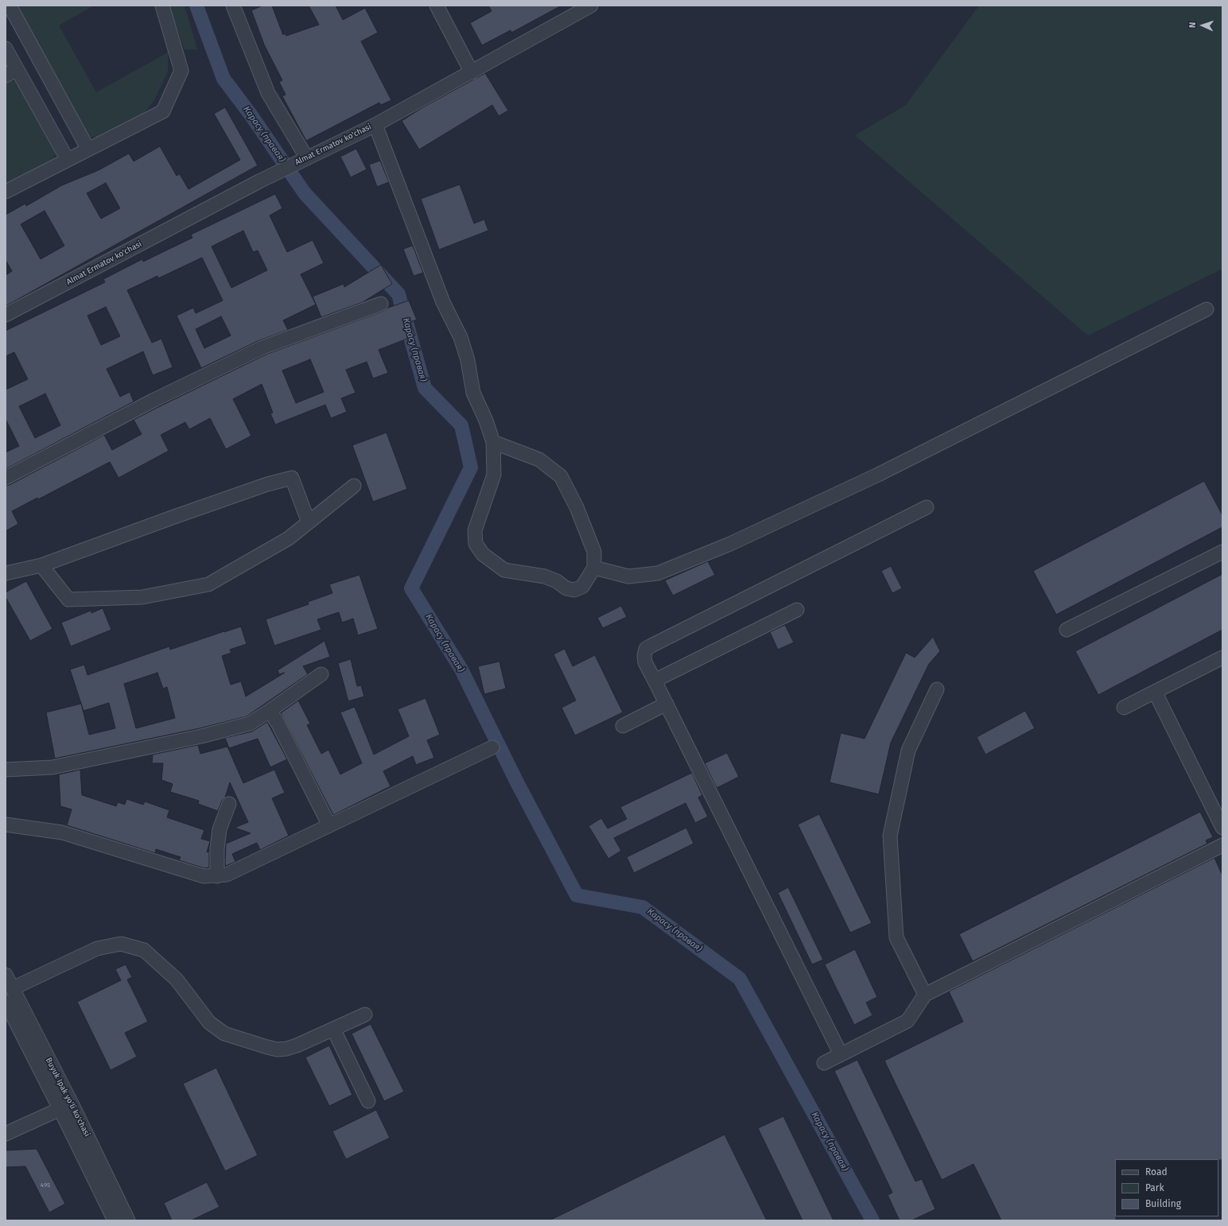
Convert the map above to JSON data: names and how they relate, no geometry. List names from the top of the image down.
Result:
{
  "streets": {
    "street": ["Almat Ermatov ko'chasi", "Buyuk Ipak yo'li ko'chasi"]
  },
  "water": ["Карасу (правая)"],
  "house_numbers": ["495"],
  "legend": ["Road", "Park", "Building"],
  "north": "left"
}
